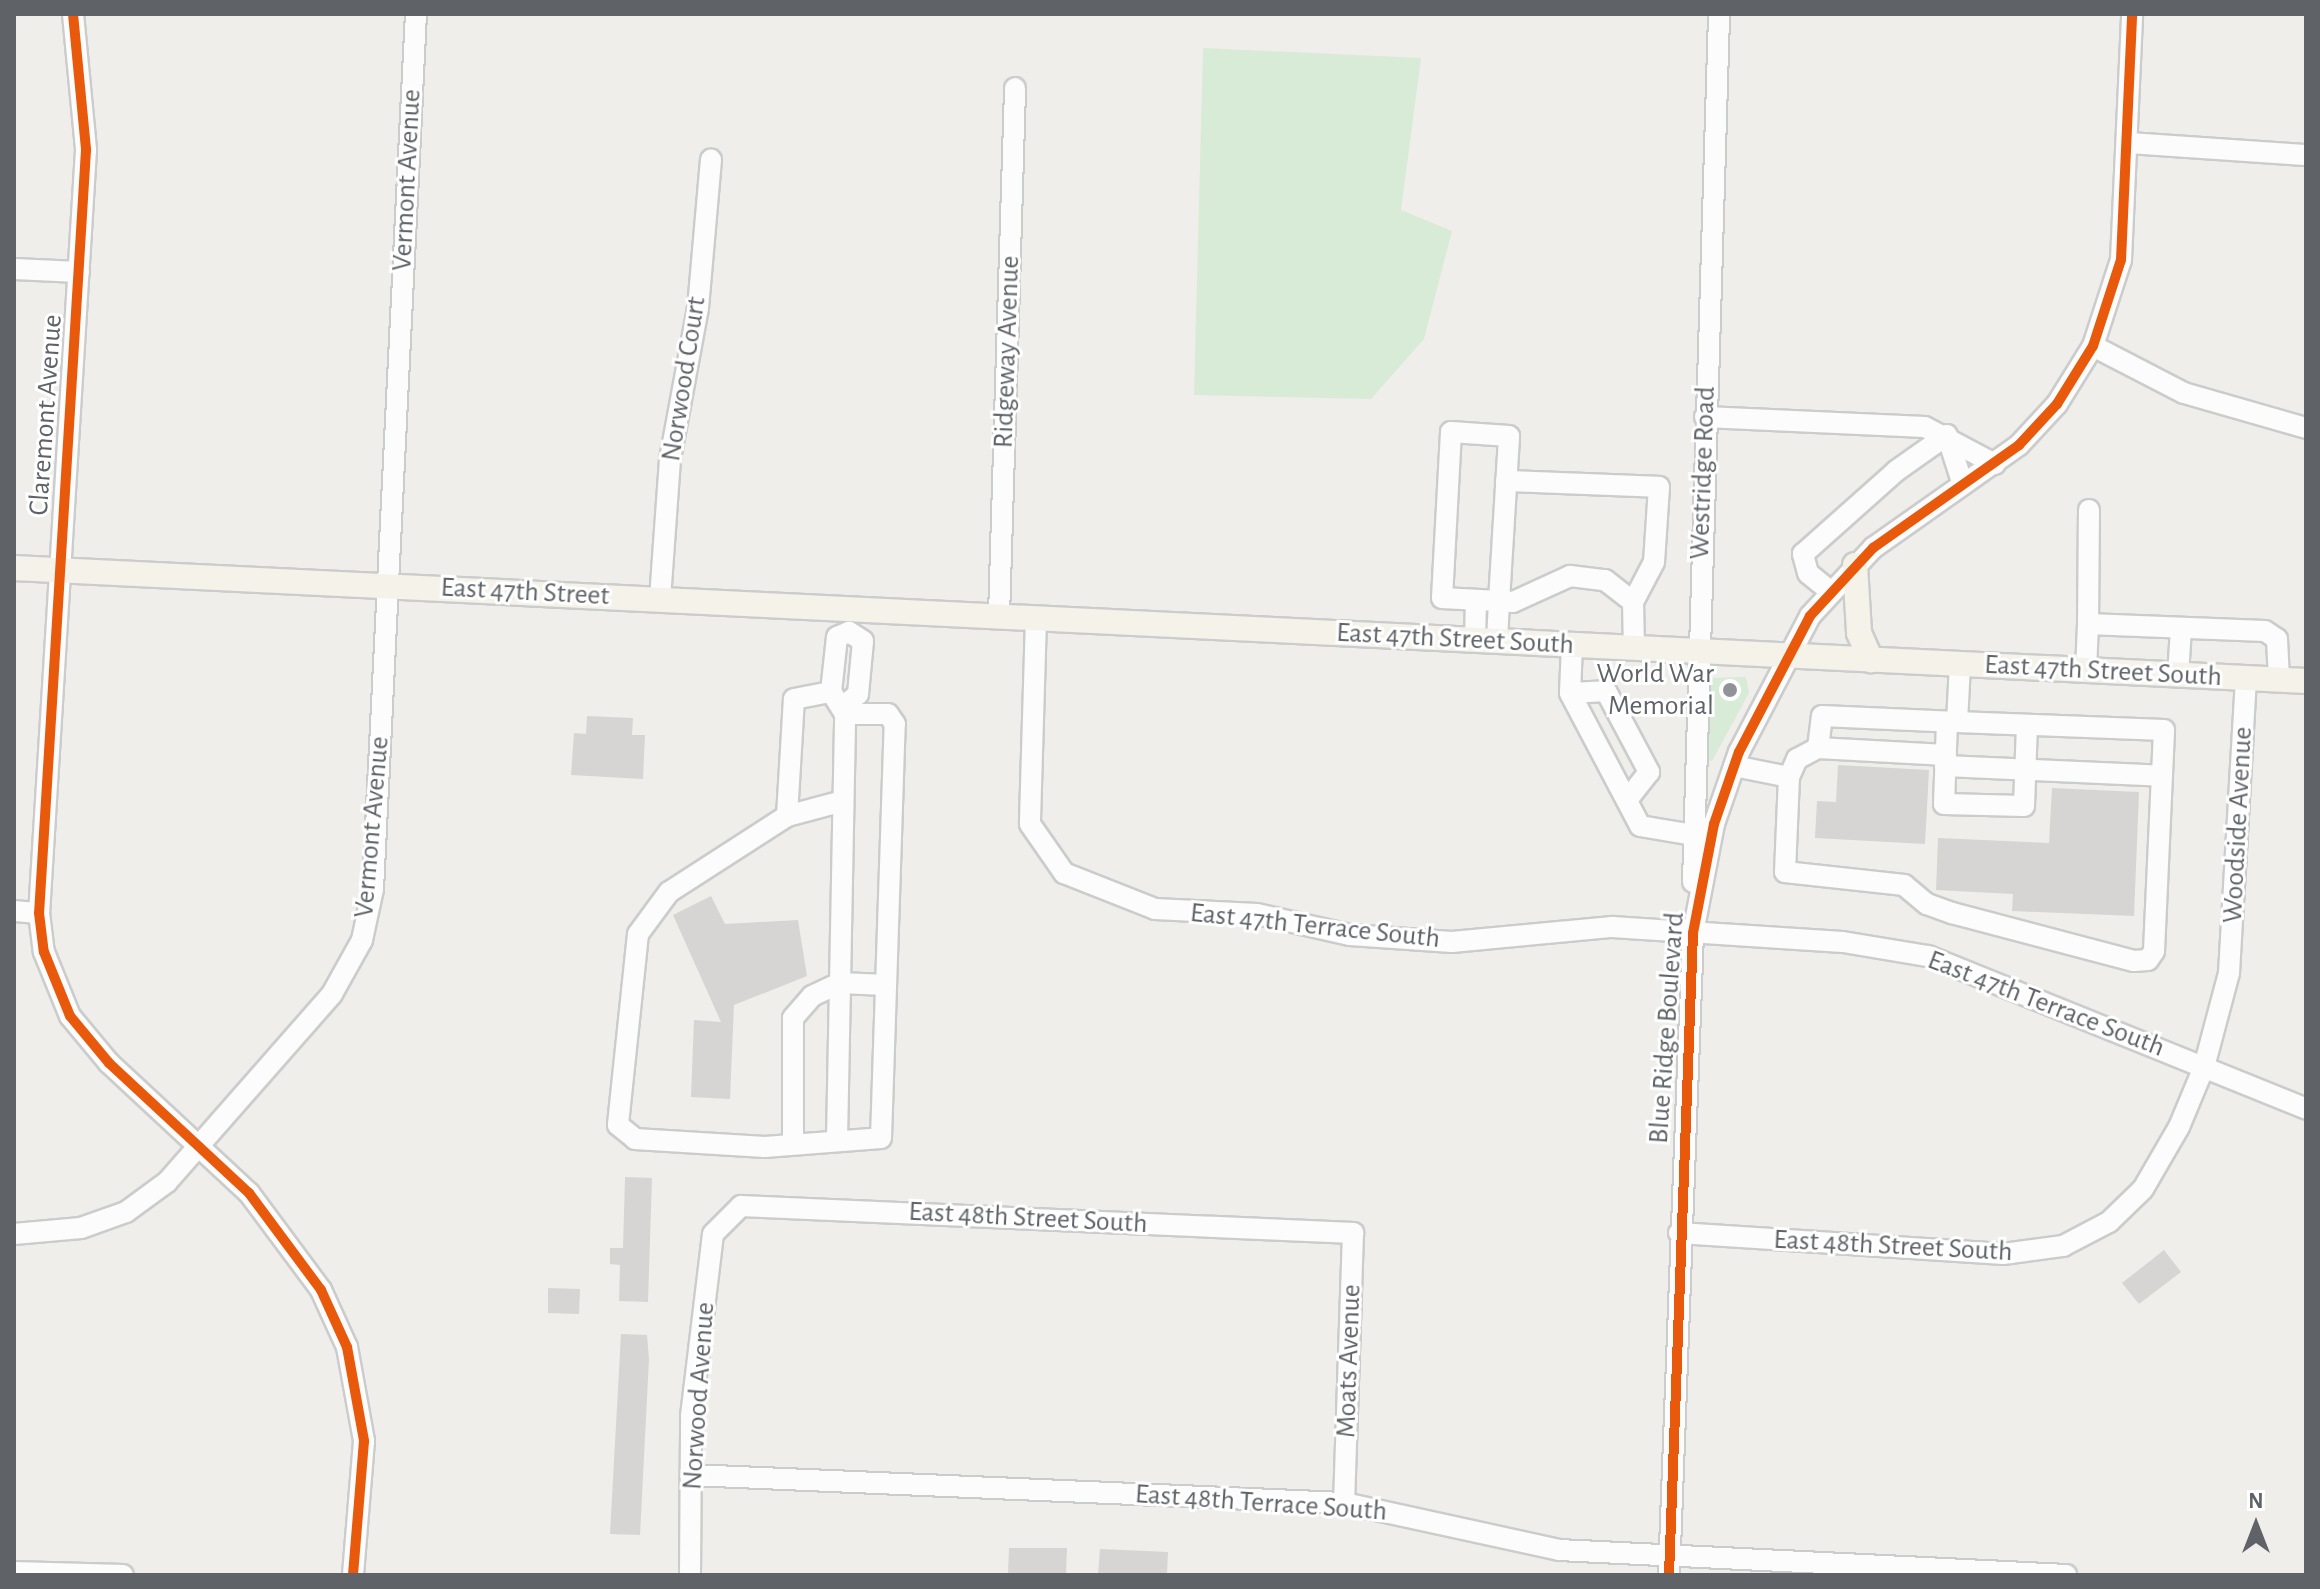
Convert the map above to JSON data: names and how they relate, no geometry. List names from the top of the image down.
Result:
{
  "streets": {
    "main road": ["East 47th Street", "East 47th Street South"],
    "street": [
      "Vermont Avenue",
      "Ridgeway Avenue",
      "Norwood Court",
      "Claremont Avenue",
      "Westridge Road",
      "Woodside Avenue",
      "East 47th Terrace South",
      "Blue Ridge Boulevard",
      "East 48th Street South",
      "Moats Avenue",
      "Norwood Avenue",
      "East 48th Terrace South"
    ]
  },
  "crossings": [
    ["Vermont Avenue", "Claremont Avenue"],
    ["Vermont Avenue", "East 47th Street"],
    ["Ridgeway Avenue", "East 47th Street"],
    ["Norwood Court", "East 47th Street"],
    ["Claremont Avenue", "East 47th Street"],
    ["Westridge Road", "East 47th Street South"],
    ["Westridge Road", "East 47th Terrace South"],
    ["Westridge Road", "Blue Ridge Boulevard"],
    ["East 47th Street", "East 47th Street South"],
    ["East 47th Street", "East 47th Terrace South"],
    ["East 47th Street South", "Woodside Avenue"],
    ["East 47th Street South", "East 47th Terrace South"],
    ["East 47th Street South", "Blue Ridge Boulevard"],
    ["Woodside Avenue", "East 47th Terrace South"],
    ["Woodside Avenue", "East 48th Street South"],
    ["East 47th Terrace South", "Blue Ridge Boulevard"],
    ["East 47th Terrace South", "East 48th Street South"],
    ["Blue Ridge Boulevard", "East 48th Street South"],
    ["Blue Ridge Boulevard", "East 48th Terrace South"],
    ["East 48th Street South", "Moats Avenue"],
    ["East 48th Street South", "Norwood Avenue"],
    ["Moats Avenue", "East 48th Terrace South"],
    ["Norwood Avenue", "East 48th Terrace South"]
  ],
  "places": ["World War Memorial"],
  "north": "top"
}
